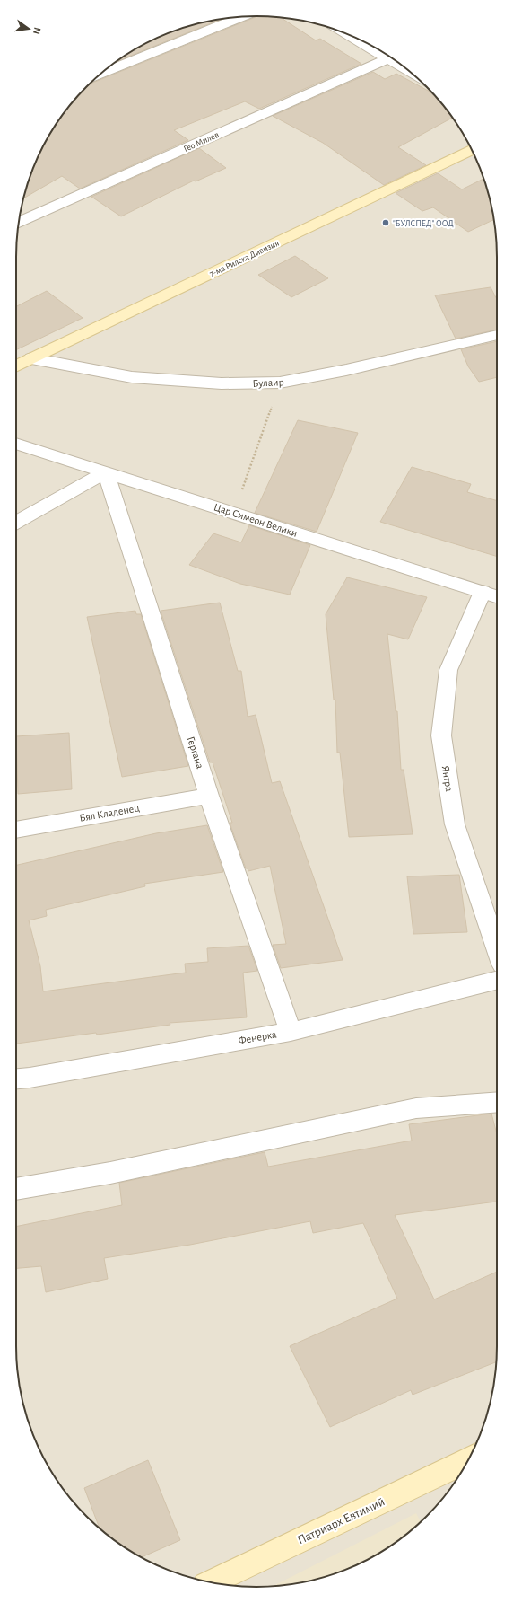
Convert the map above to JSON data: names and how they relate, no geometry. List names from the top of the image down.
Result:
{
  "streets": {
    "street": [
      "Гео Милев",
      "7-ма Рилска Дивизия",
      "Булаир",
      "Цар Симеон Велики",
      "Гергана",
      "Янтра",
      "Бял Кладенец",
      "Фенерка",
      "Патриарх Евтимий"
    ]
  },
  "crossings": [
    ["7-ма Рилска Дивизия", "Булаир"],
    ["Цар Симеон Велики", "Гергана"],
    ["Цар Симеон Велики", "Янтра"],
    ["Гергана", "Бял Кладенец"],
    ["Гергана", "Фенерка"]
  ],
  "places": ["\"БУЛСПЕД\" ООД"],
  "north": "right"
}
